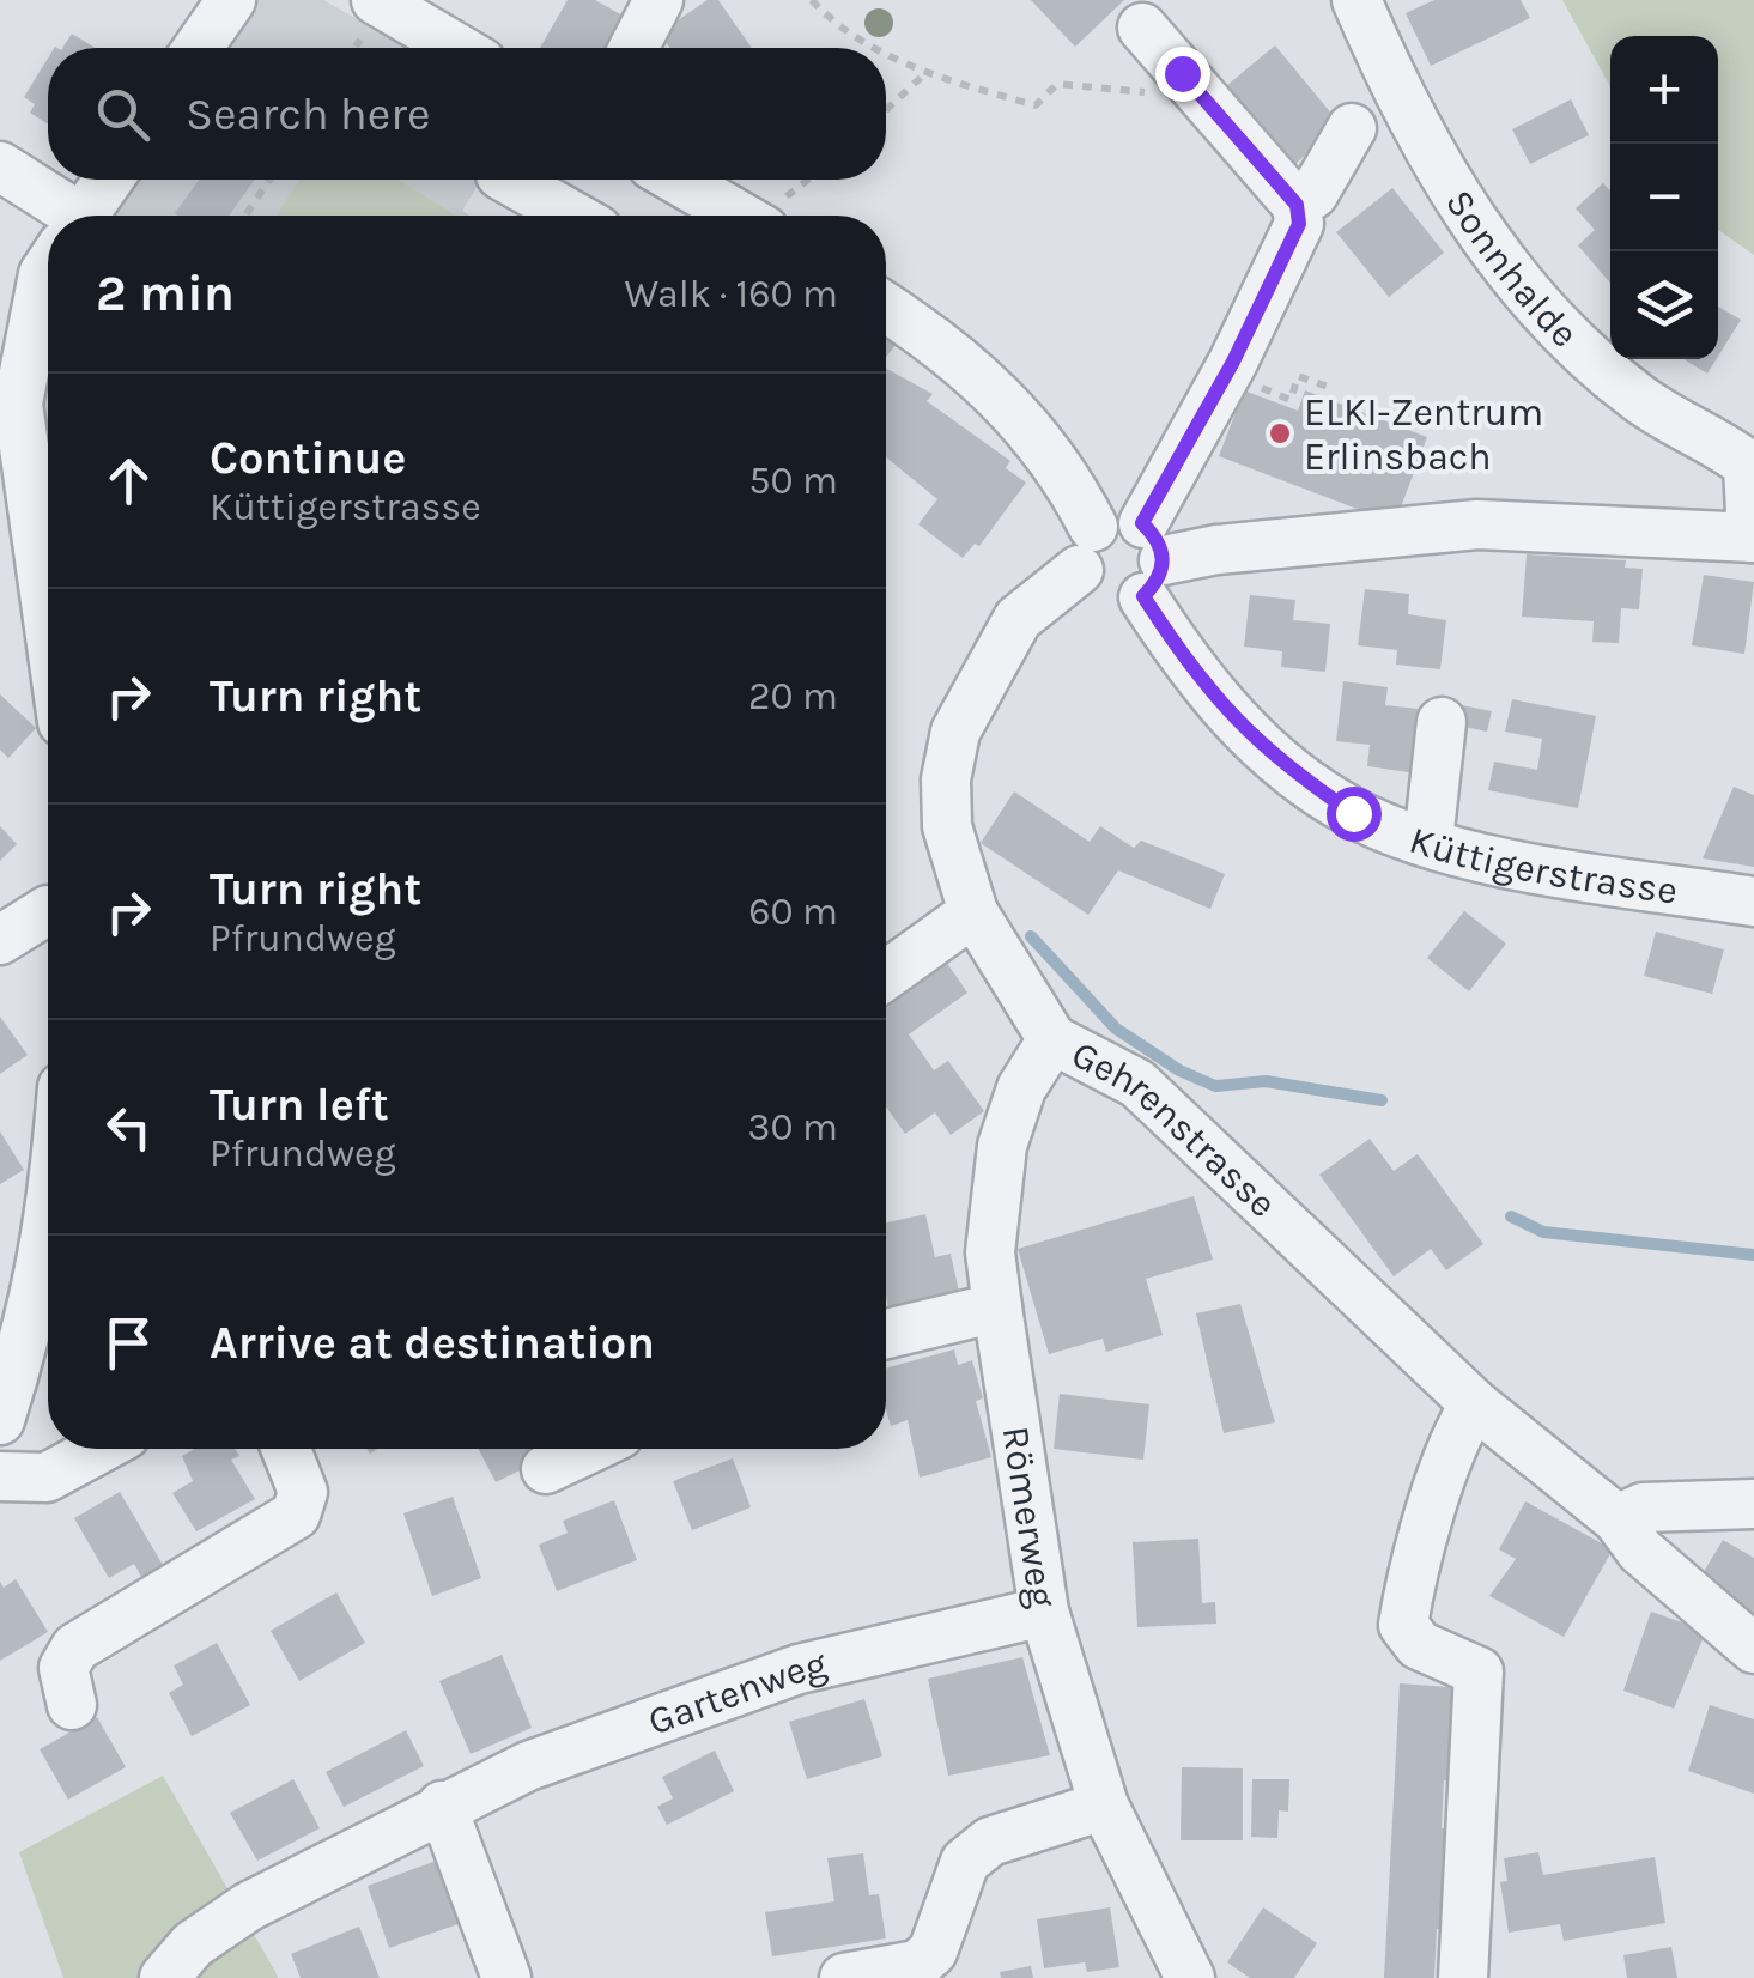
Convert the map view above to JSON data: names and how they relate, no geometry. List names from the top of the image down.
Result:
{
  "streets": {
    "street": [
      "Sonnhalde",
      "Küttigerstrasse",
      "Gehrenstrasse",
      "Römerweg",
      "Gartenweg"
    ]
  },
  "crossings": [
    ["Gehrenstrasse", "Römerweg"],
    ["Römerweg", "Gartenweg"]
  ],
  "places": ["ELKI-Zentrum Erlinsbach"],
  "page": {
    "map_buttons": ["+", "−"],
    "search": "Search here",
    "heading": ["2 min", "Walk · 160 m"],
    "list": [
      ["Continue", "Küttigerstrasse", "50 m"],
      ["Turn right", "20 m"],
      ["Turn right", "Pfrundweg", "60 m"],
      ["Turn left", "Pfrundweg", "30 m"],
      "Arrive at destination"
    ]
  }
}
